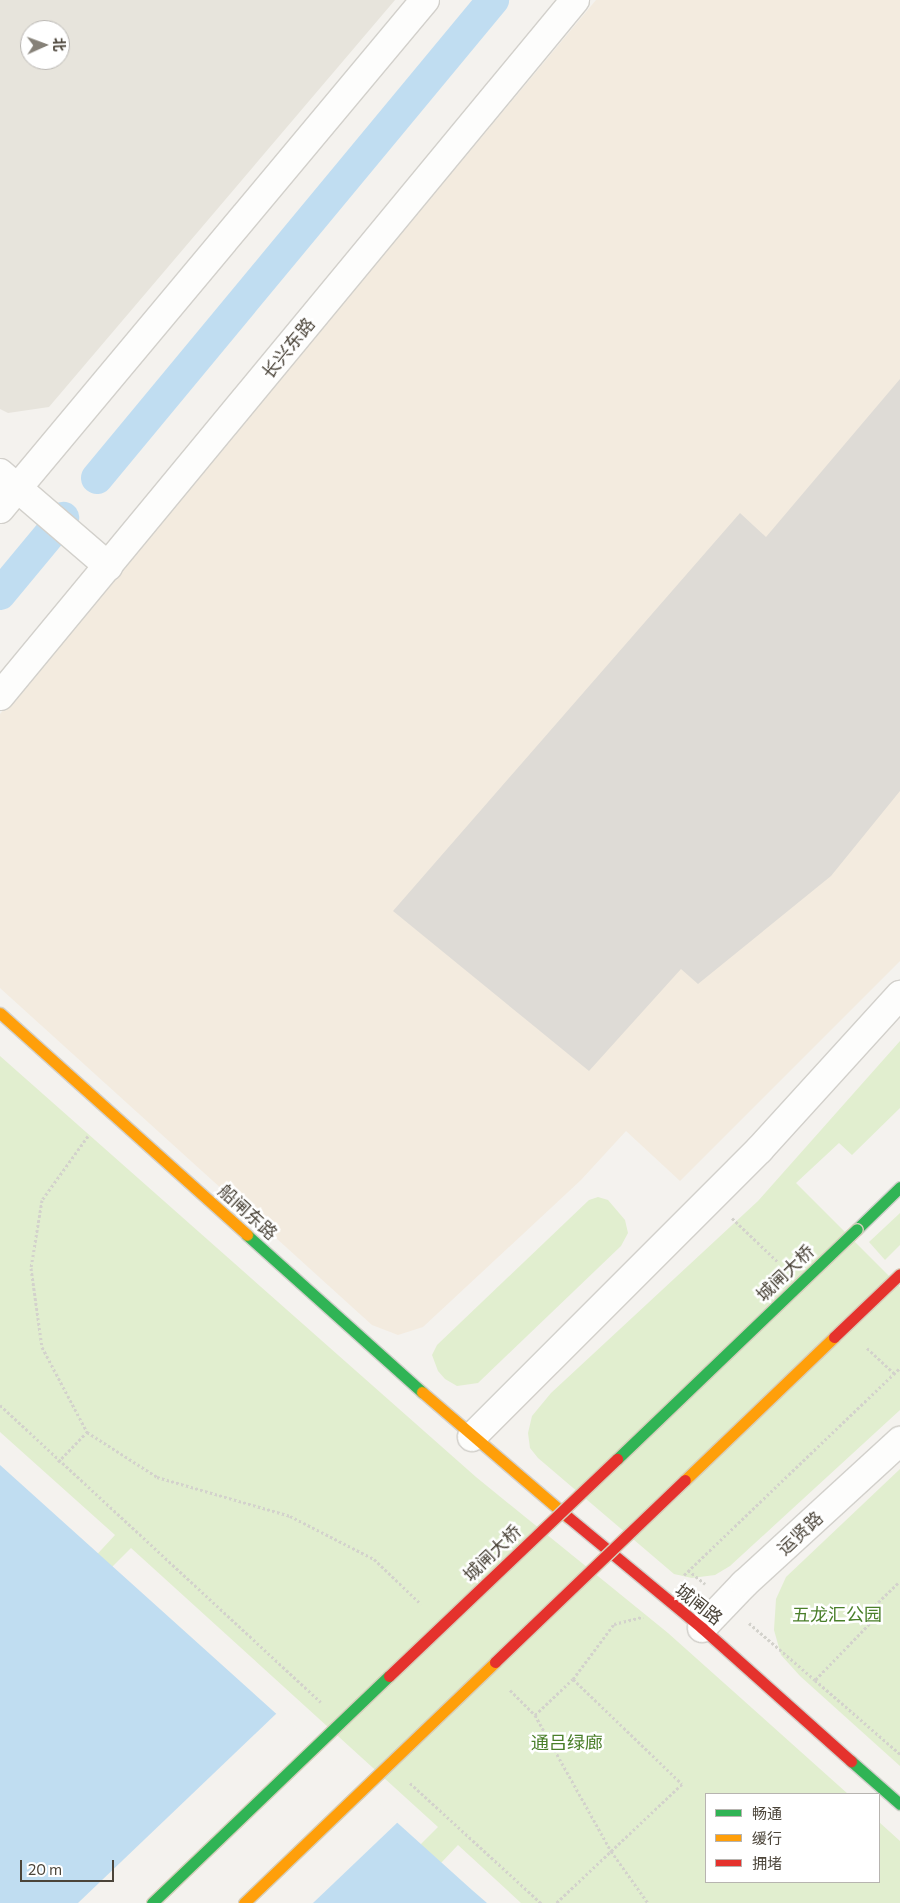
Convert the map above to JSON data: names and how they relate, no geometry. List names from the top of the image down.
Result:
{
  "streets": {
    "main road": ["船闸东路", "城闸大桥", "城闸路"],
    "street": ["长兴东路", "运贤路"]
  },
  "crossings": [
    ["船闸东路", "城闸路"],
    ["运贤路", "城闸路"]
  ],
  "parks": ["五龙汇公园", "通吕绿廊"],
  "legend": ["畅通", "缓行", "拥堵"],
  "scale_bar": "20 m",
  "north": "right"
}
